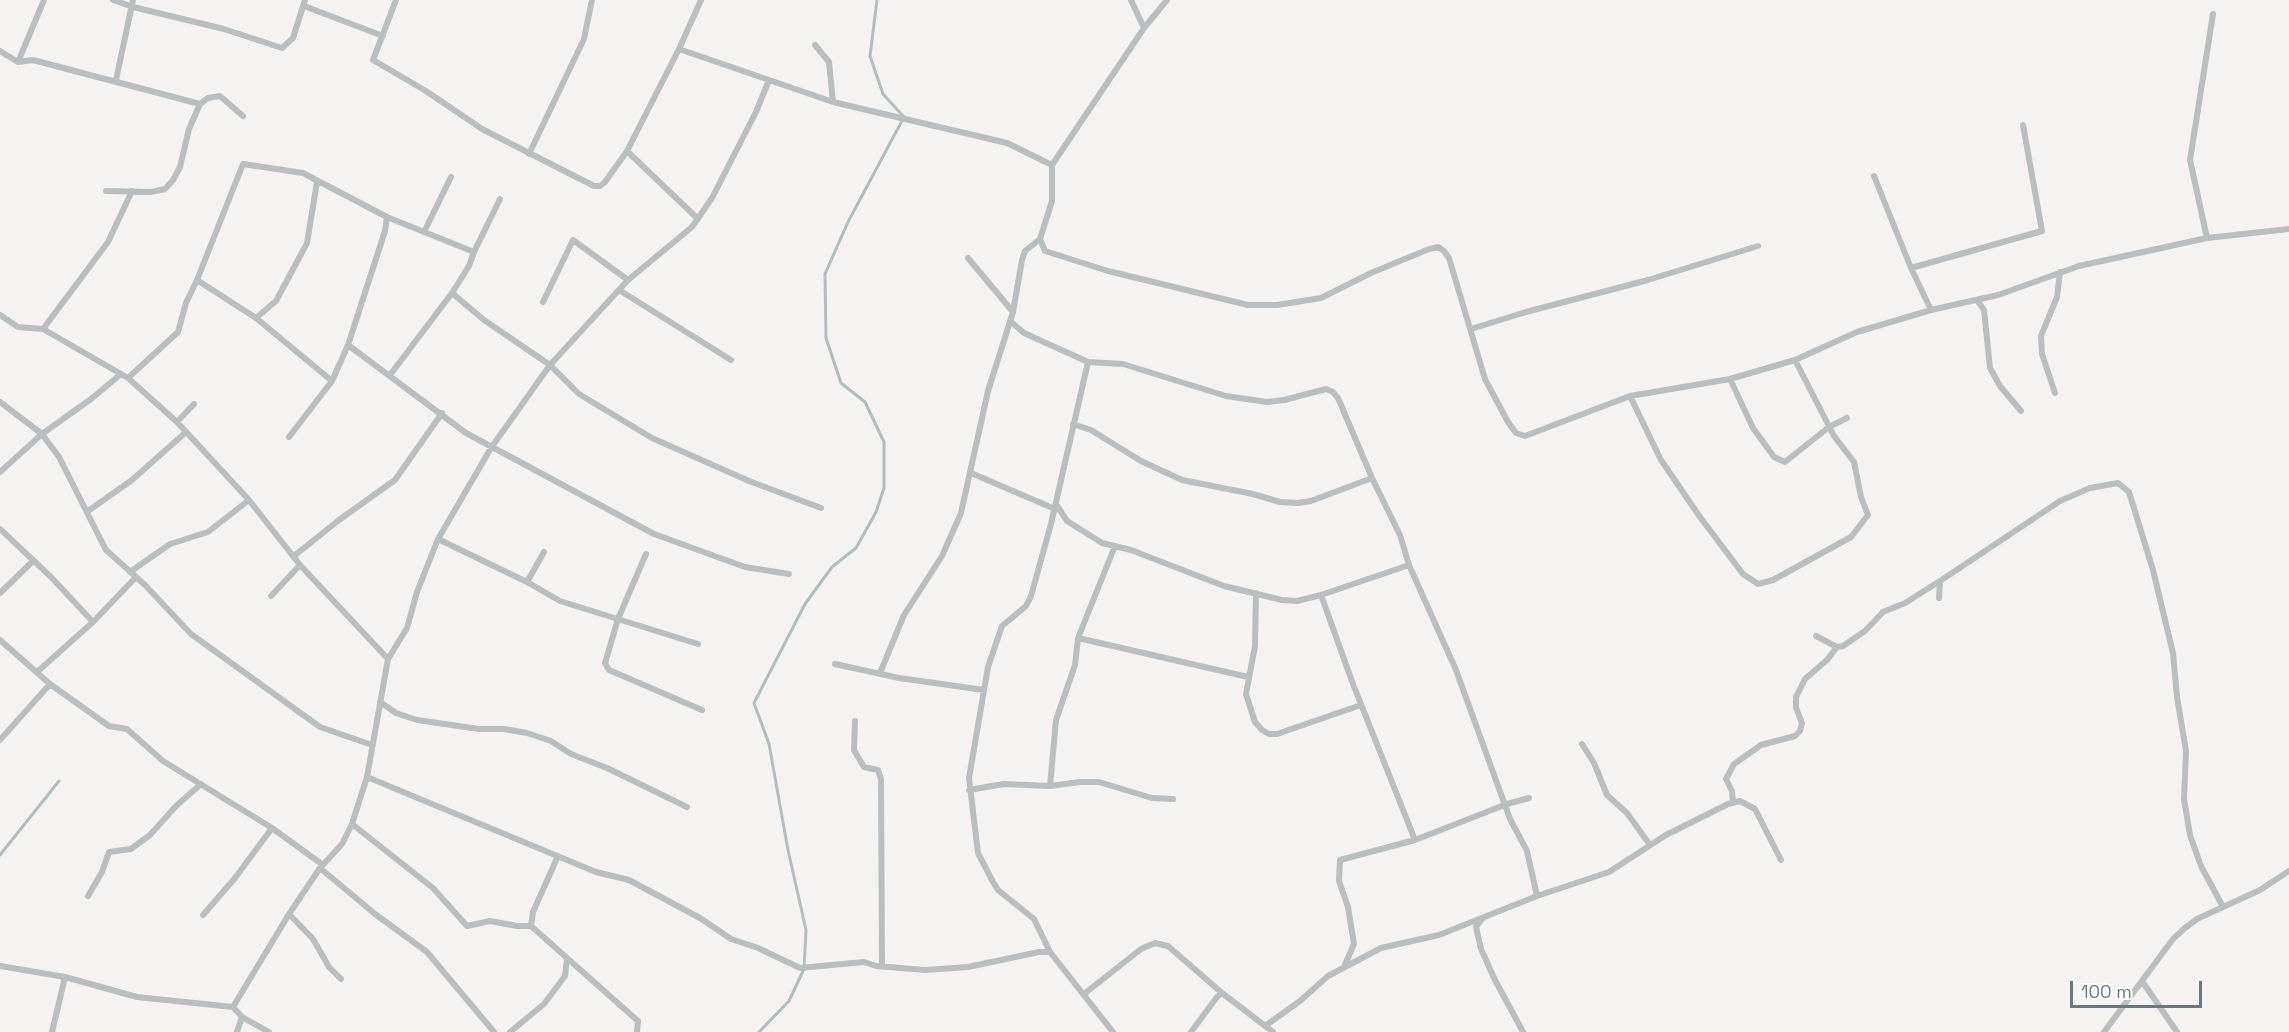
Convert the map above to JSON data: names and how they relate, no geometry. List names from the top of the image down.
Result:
{
  "scale_bar": "100 m"
}
